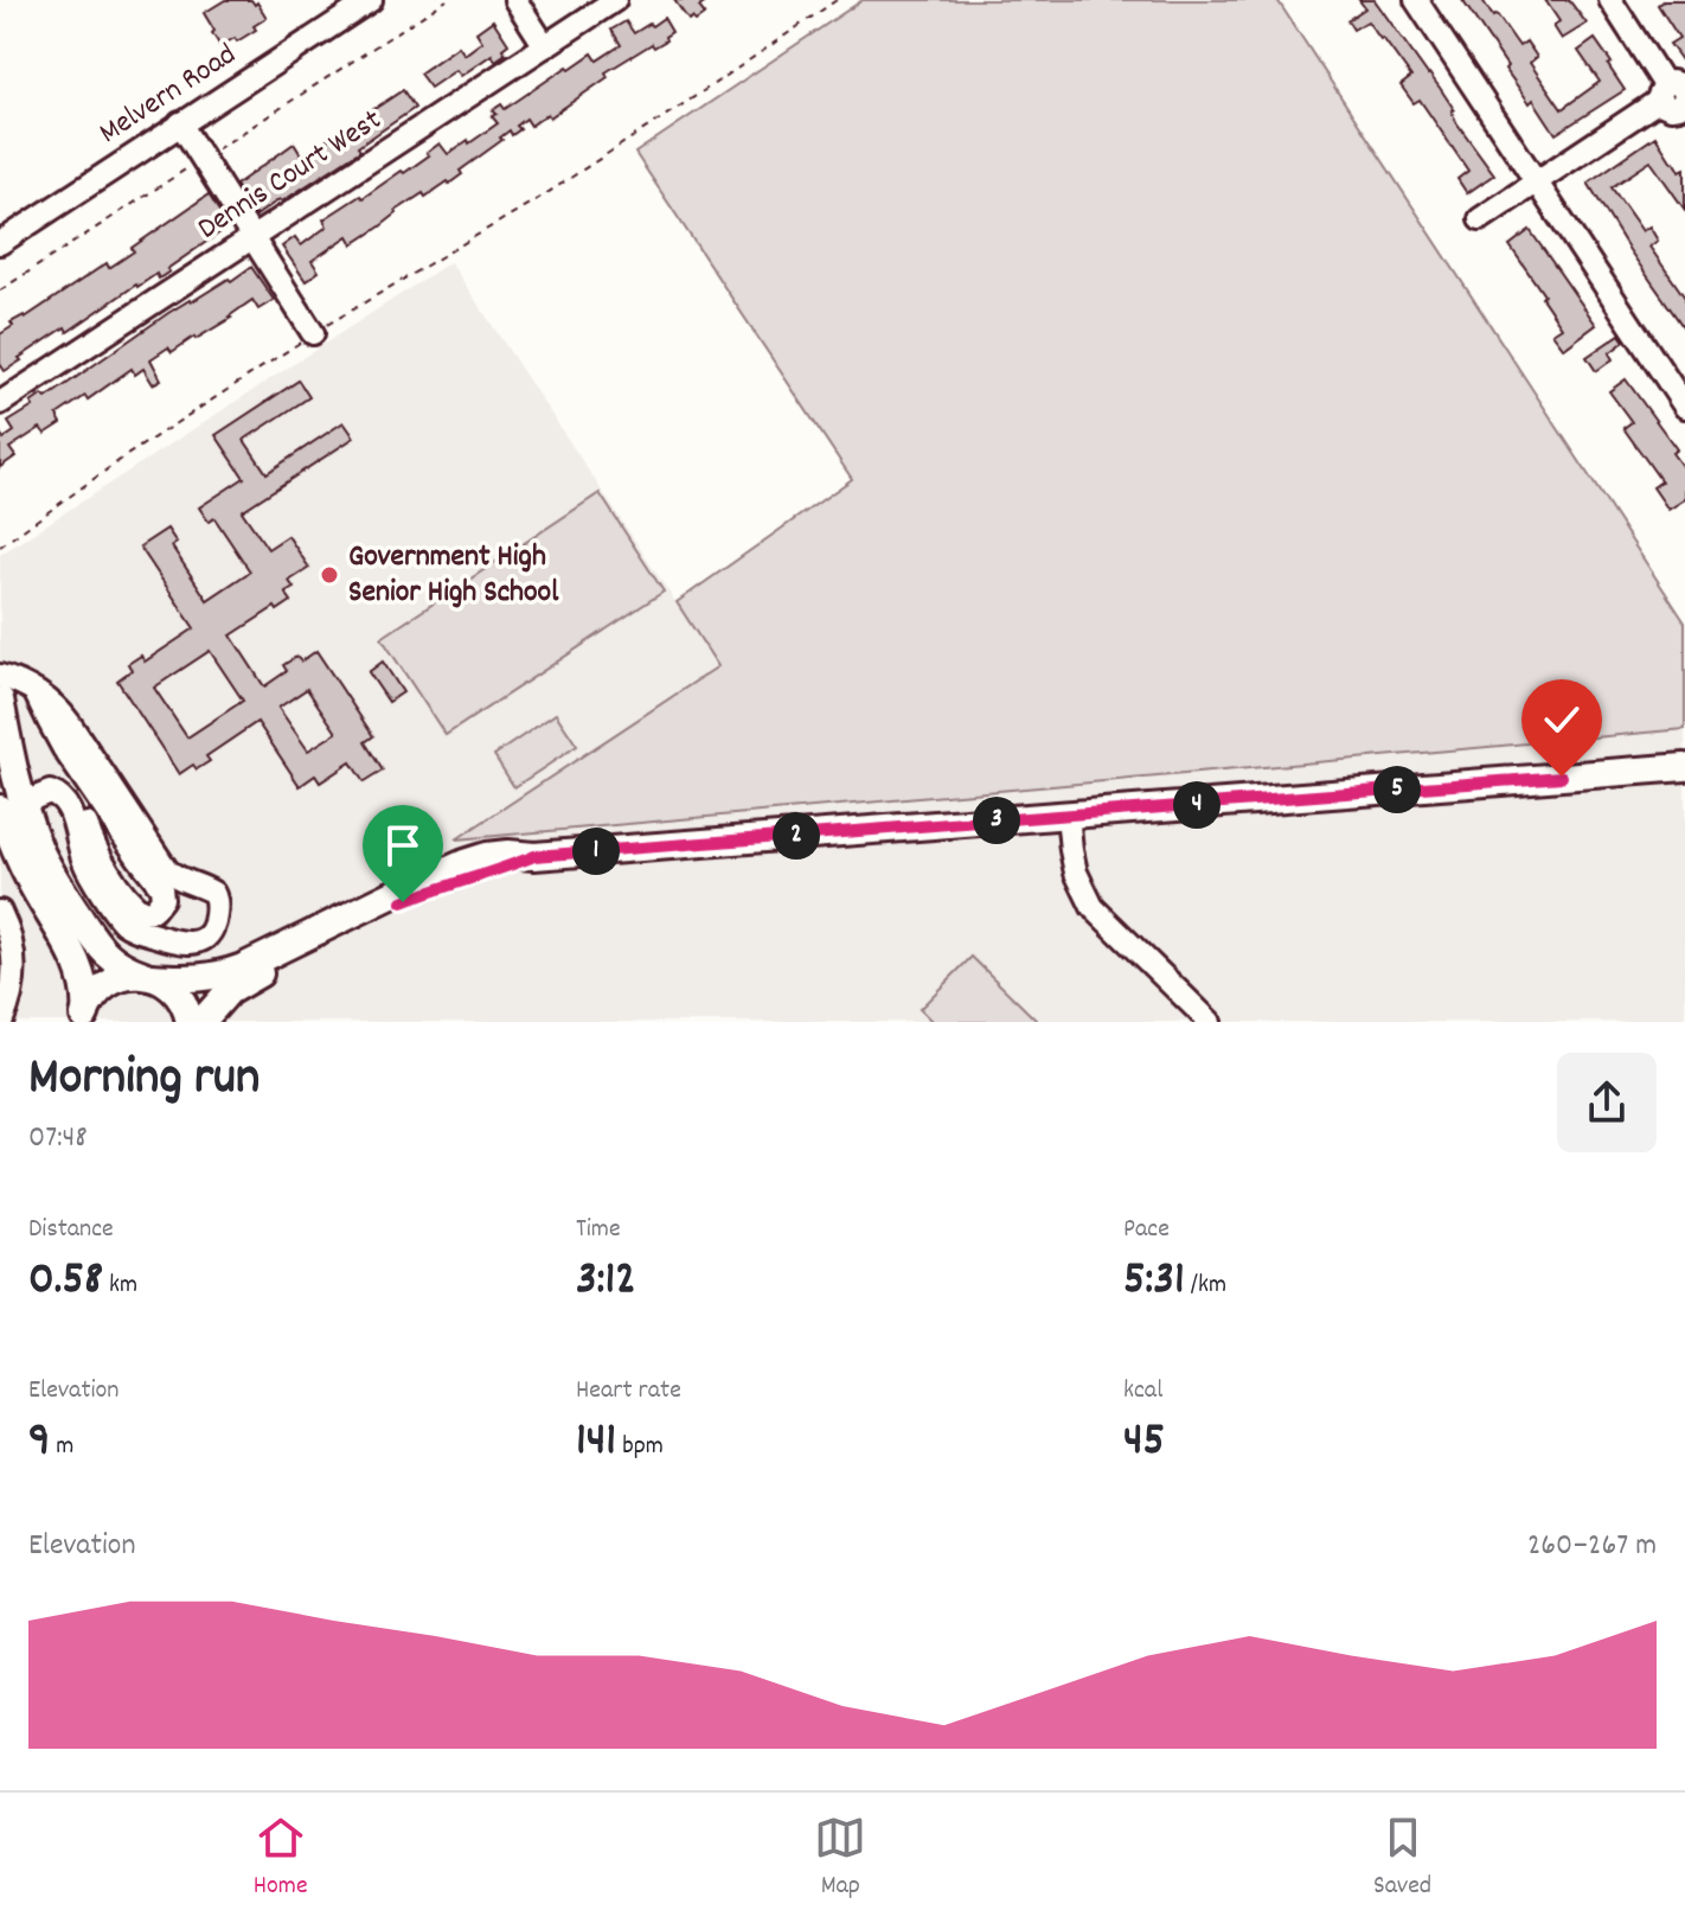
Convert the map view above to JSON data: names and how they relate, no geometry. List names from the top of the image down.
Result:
{
  "streets": {
    "street": ["Melvern Road", "Dennis Court West"]
  },
  "places": ["Government High Senior High School"],
  "page": {
    "pins": [
      "5",
      "4",
      "3",
      "2",
      "1"
    ],
    "heading": ["Morning run", "07:48"],
    "stats": [
      ["Distance", "0.58 km"],
      ["Time", "3:12"],
      ["Pace", "5:31 /km"],
      ["Elevation", "9 m"],
      ["Heart rate", "141 bpm"],
      ["kcal", "45"]
    ],
    "chart": ["Elevation", "260–267 m"],
    "tabs": ["Home", "Map", "Saved"]
  }
}
